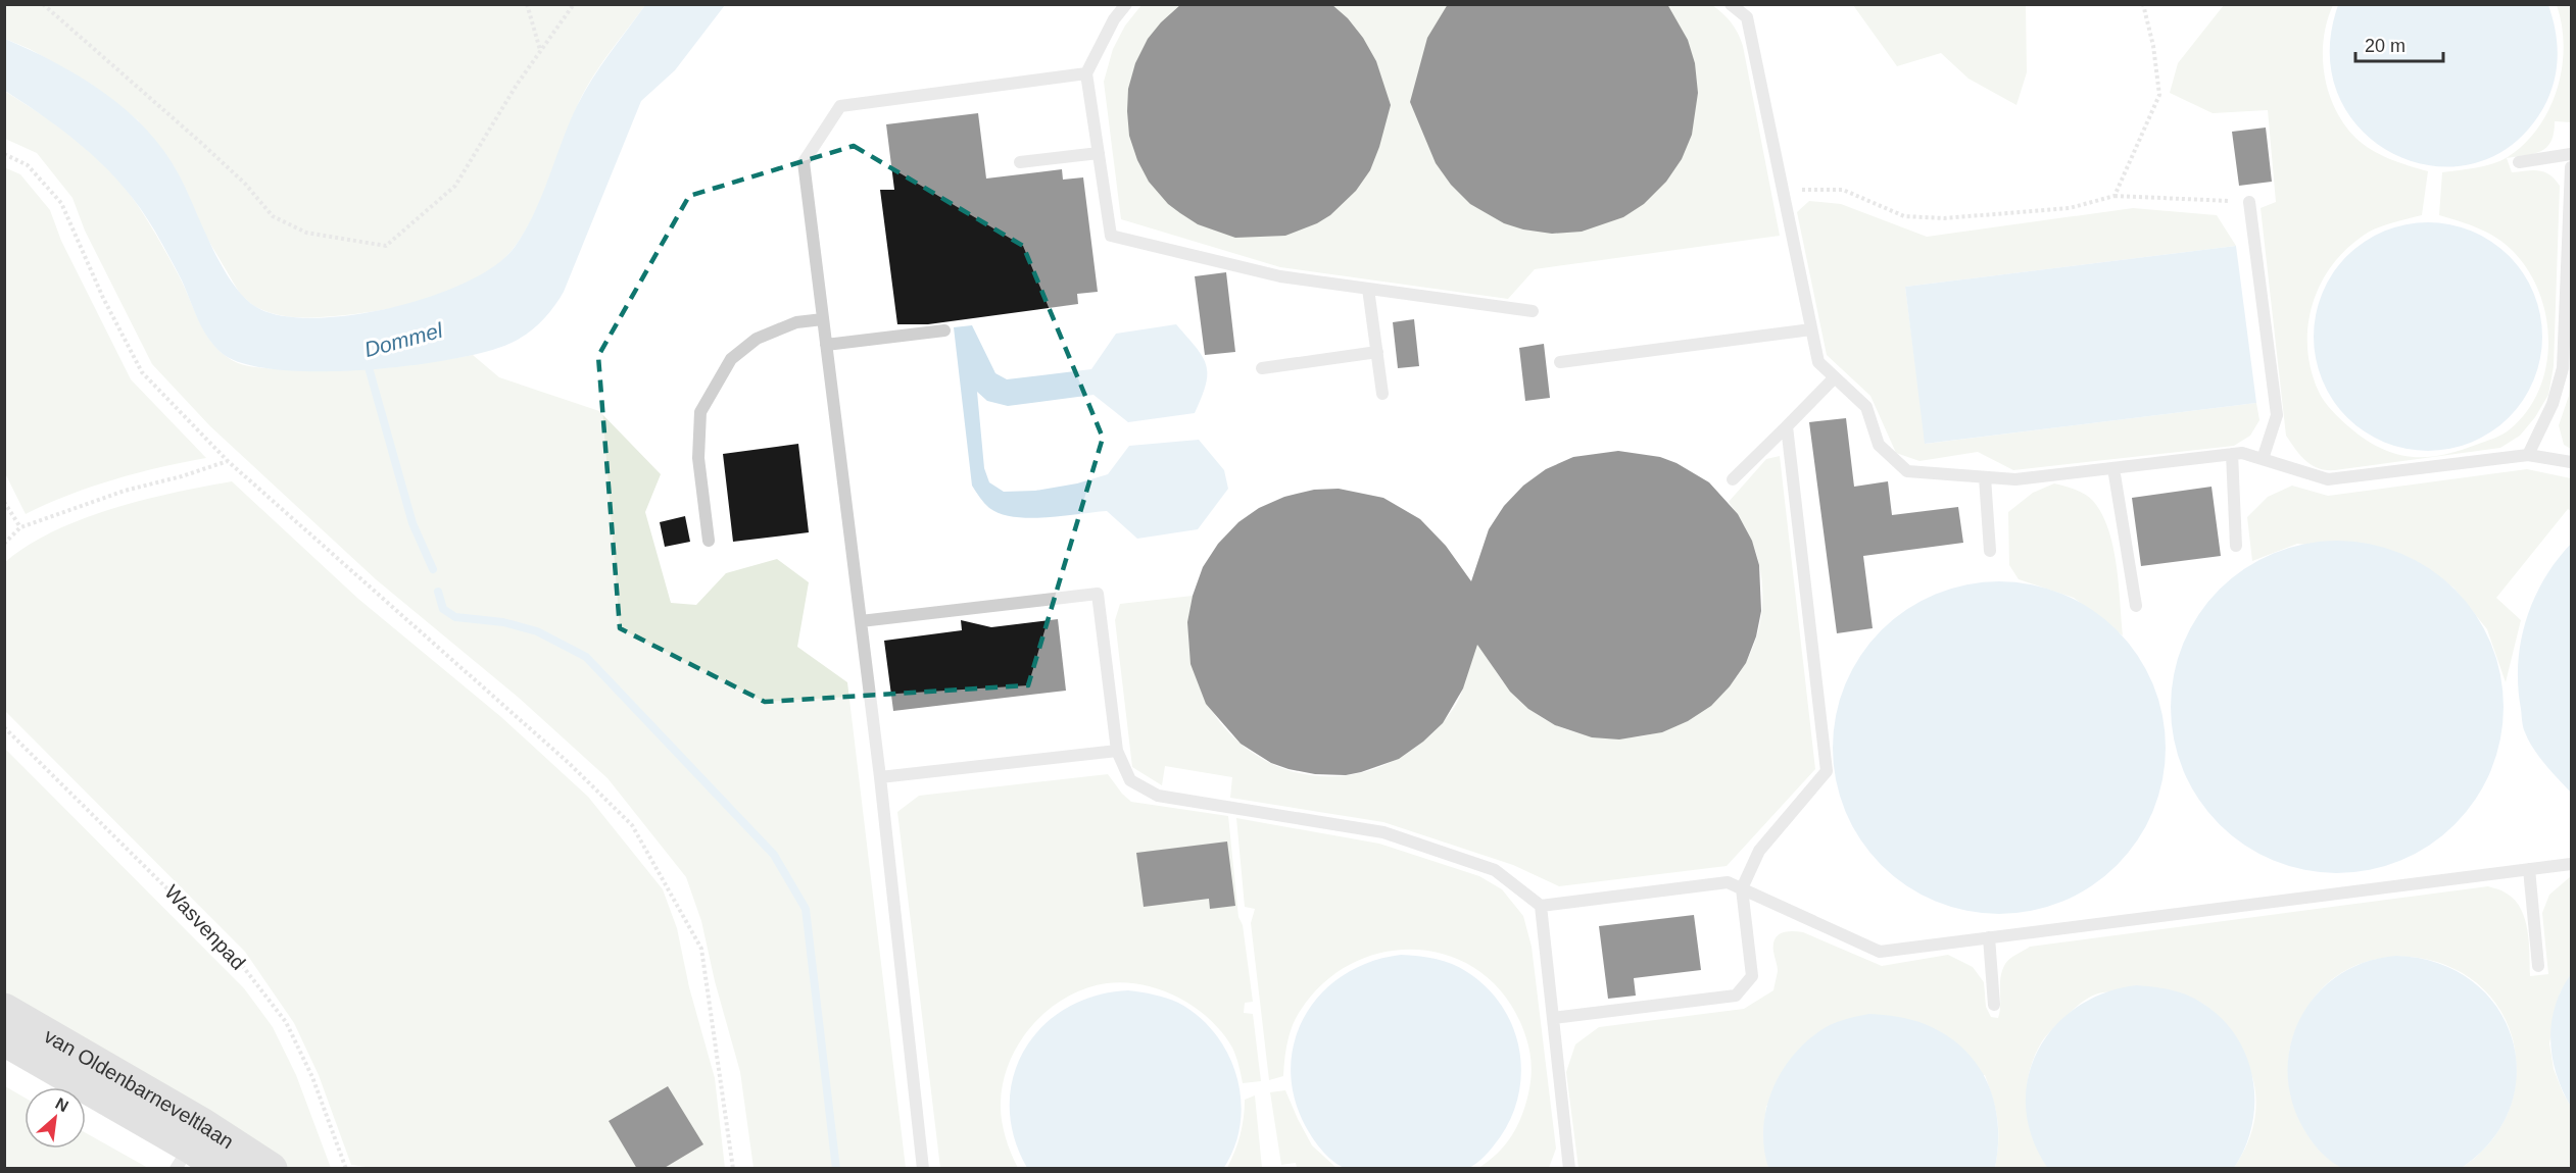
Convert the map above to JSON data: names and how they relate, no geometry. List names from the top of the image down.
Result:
{
  "streets": {
    "main road": ["van Oldenbarneveltlaan"],
    "path": ["Wasvenpad"]
  },
  "water": ["Dommel"],
  "scale_bar": "20 m",
  "north": "top right"
}
